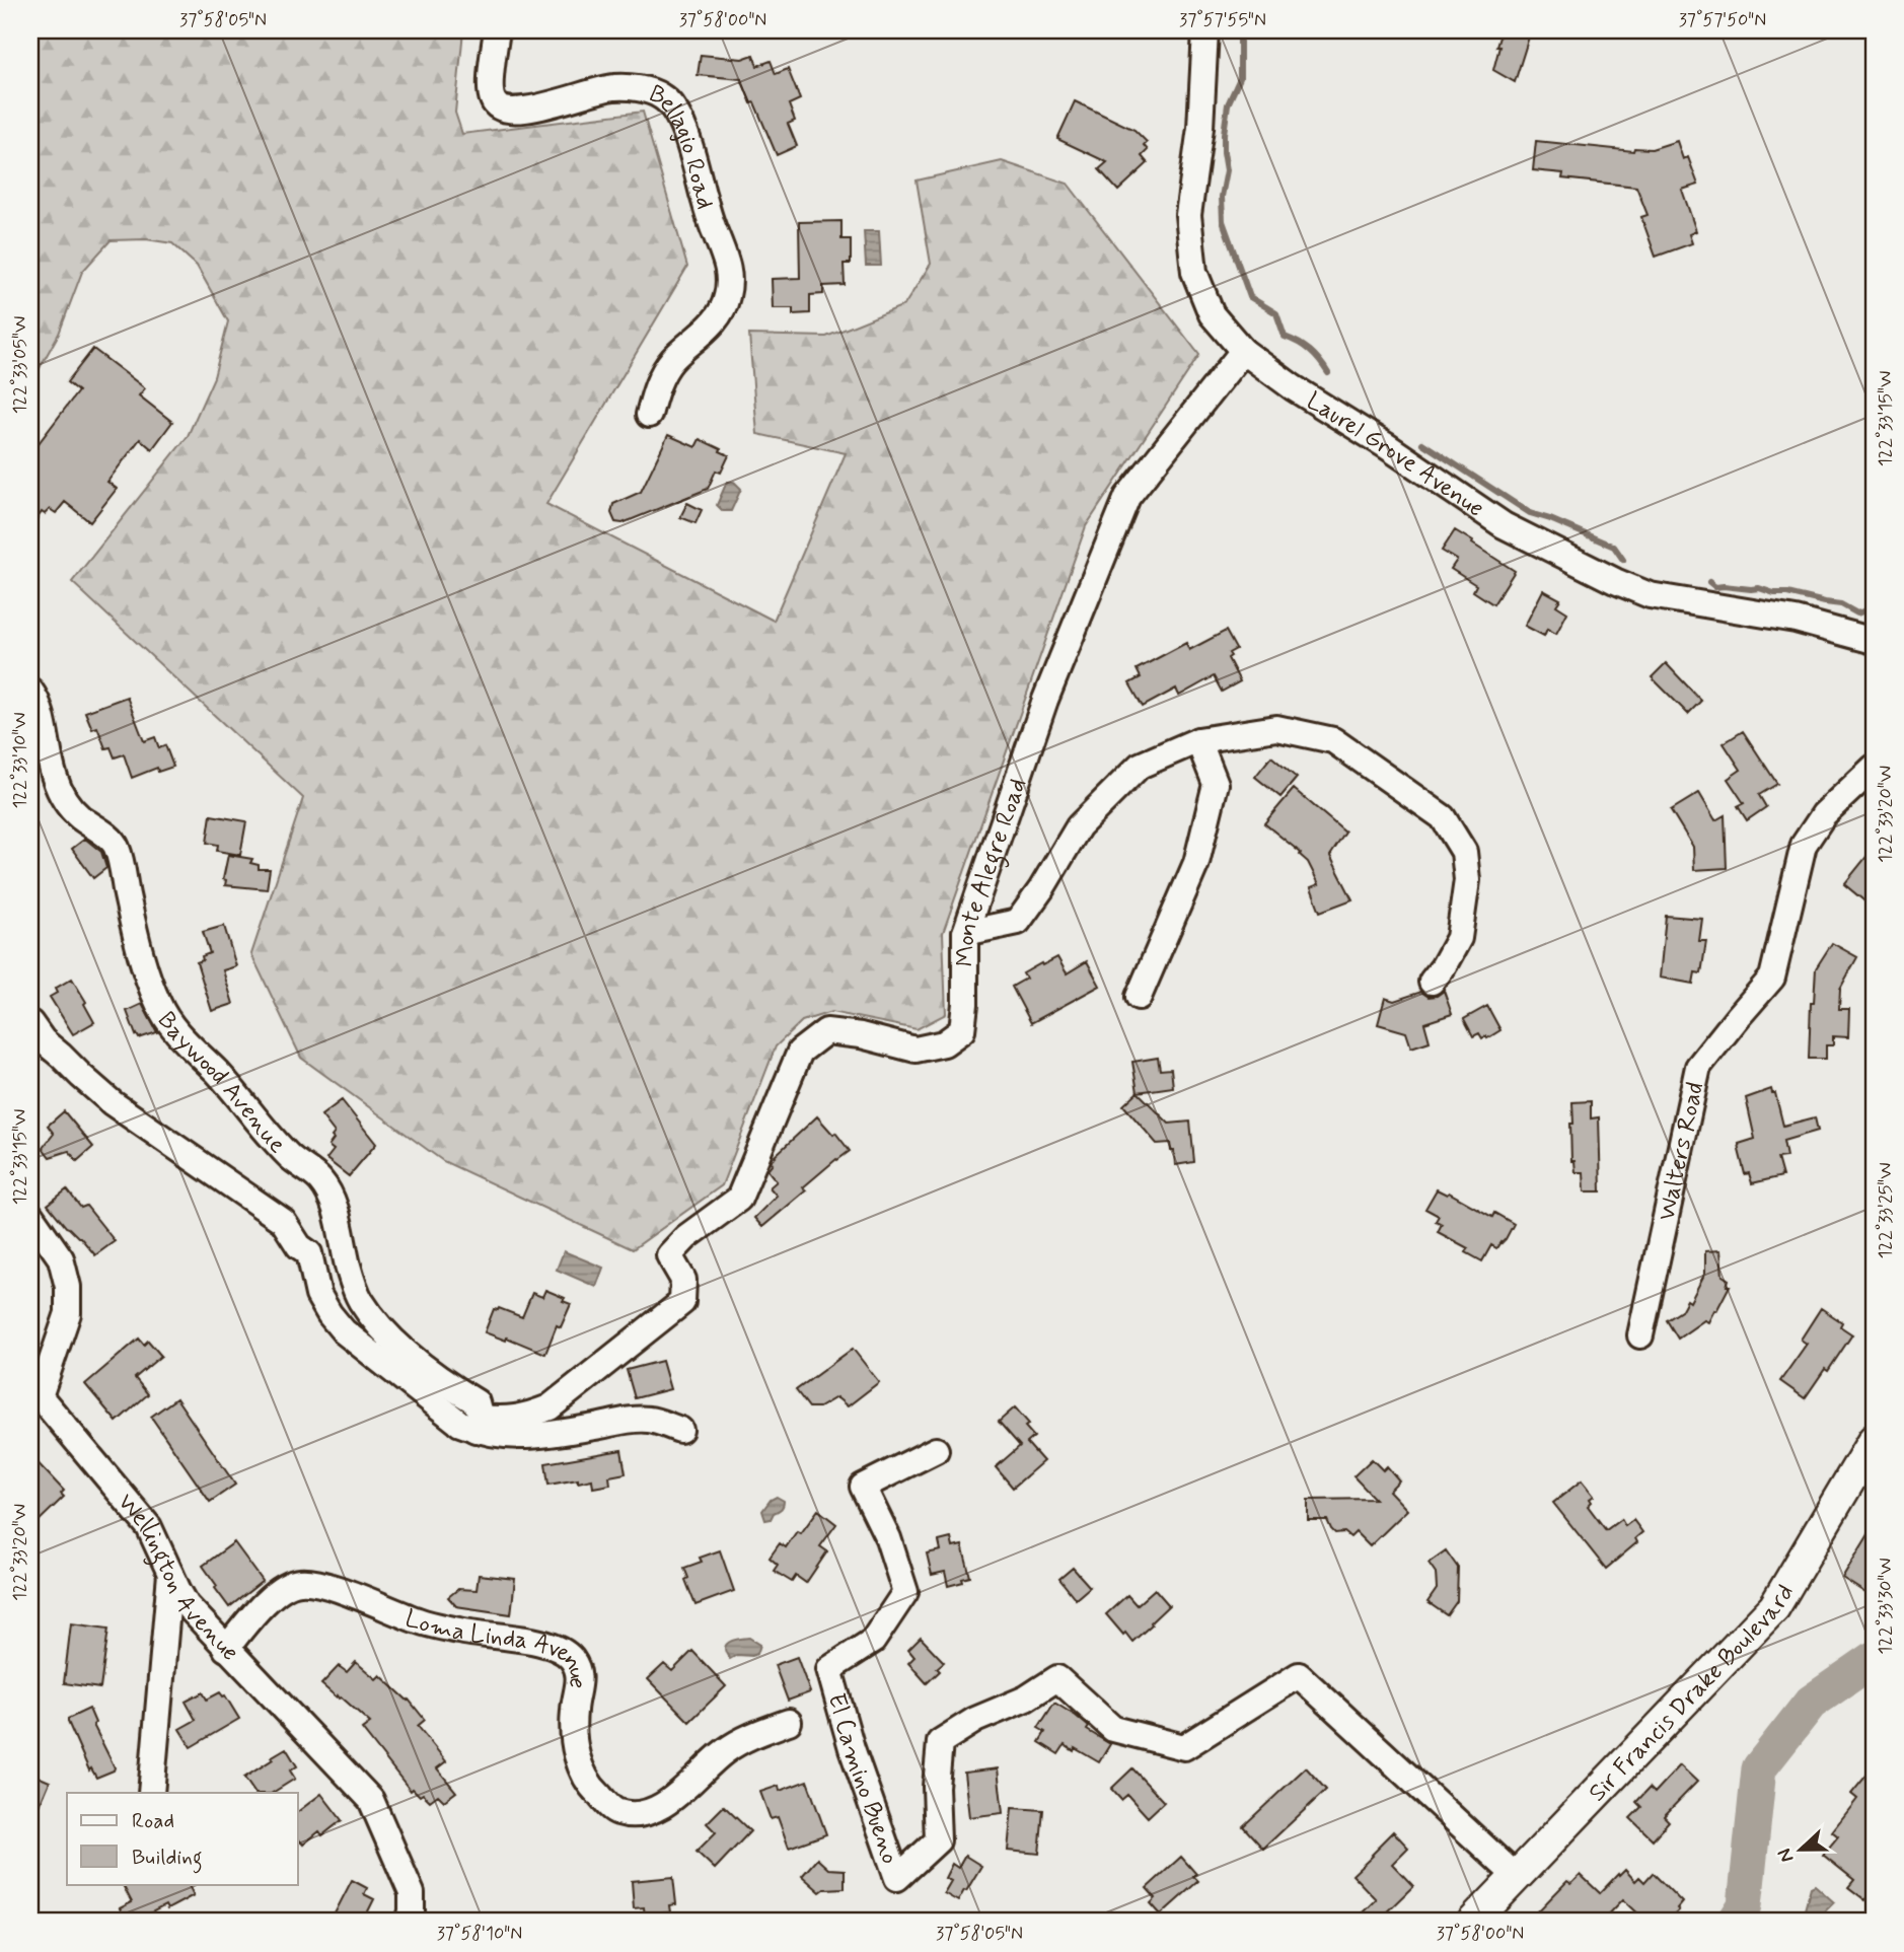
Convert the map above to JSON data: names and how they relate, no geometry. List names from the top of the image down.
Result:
{
  "streets": {
    "main road": ["Sir Francis Drake Boulevard"],
    "street": [
      "Bellagio Road",
      "Laurel Grove Avenue",
      "Monte Alegre Road",
      "Baywood Avenue",
      "Walters Road",
      "Wellington Avenue",
      "Loma Linda Avenue",
      "El Camino Bueno"
    ]
  },
  "crossings": [
    ["Laurel Grove Avenue", "Monte Alegre Road"],
    ["Monte Alegre Road", "Baywood Avenue"],
    ["Wellington Avenue", "Loma Linda Avenue"],
    ["Sir Francis Drake Boulevard", "El Camino Bueno"]
  ],
  "legend": ["Road", "Building"],
  "north": "left",
  "coordinates": [
    "37°58'05\"N",
    "37°58'00\"N",
    "37°57'55\"N",
    "37°57'50\"N",
    "122°33'05\"W",
    "122°33'15\"W",
    "122°33'10\"W",
    "122°33'20\"W",
    "122°33'25\"W",
    "122°33'30\"W",
    "37°58'10\"N"
  ]
}
